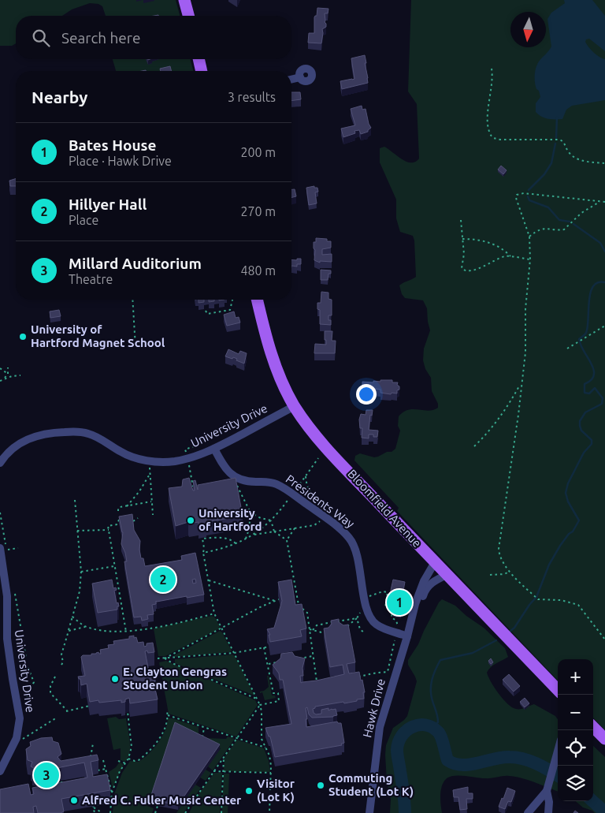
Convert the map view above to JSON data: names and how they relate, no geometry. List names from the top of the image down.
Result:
{
  "streets": {
    "main road": ["Bloomfield Avenue"],
    "street": ["University Drive", "Presidents Way", "Hawk Drive"]
  },
  "crossings": [
    ["University Drive", "Presidents Way"],
    ["University Drive", "Bloomfield Avenue"],
    ["Presidents Way", "Hawk Drive"],
    ["Bloomfield Avenue", "Hawk Drive"]
  ],
  "places": [
    "University of Hartford Magnet School",
    "University of Hartford",
    "E. Clayton Gengras Student Union",
    "Commuting Student (Lot K)",
    "Visitor (Lot K)",
    "Alfred C. Fuller Music Center"
  ],
  "north": "bottom",
  "page": {
    "search": "Search here",
    "heading": ["Nearby", "3 results"],
    "list": [
      {
        "mark": "1",
        "name": "Bates House",
        "note": "Place · Hawk Drive",
        "value": "200 m"
      },
      {
        "mark": "2",
        "name": "Hillyer Hall",
        "note": "Place",
        "value": "270 m"
      },
      {
        "mark": "3",
        "name": "Millard Auditorium",
        "note": "Theatre",
        "value": "480 m"
      }
    ],
    "pins": ["2", "1", "3"],
    "map_buttons": ["+", "−"]
  }
}
